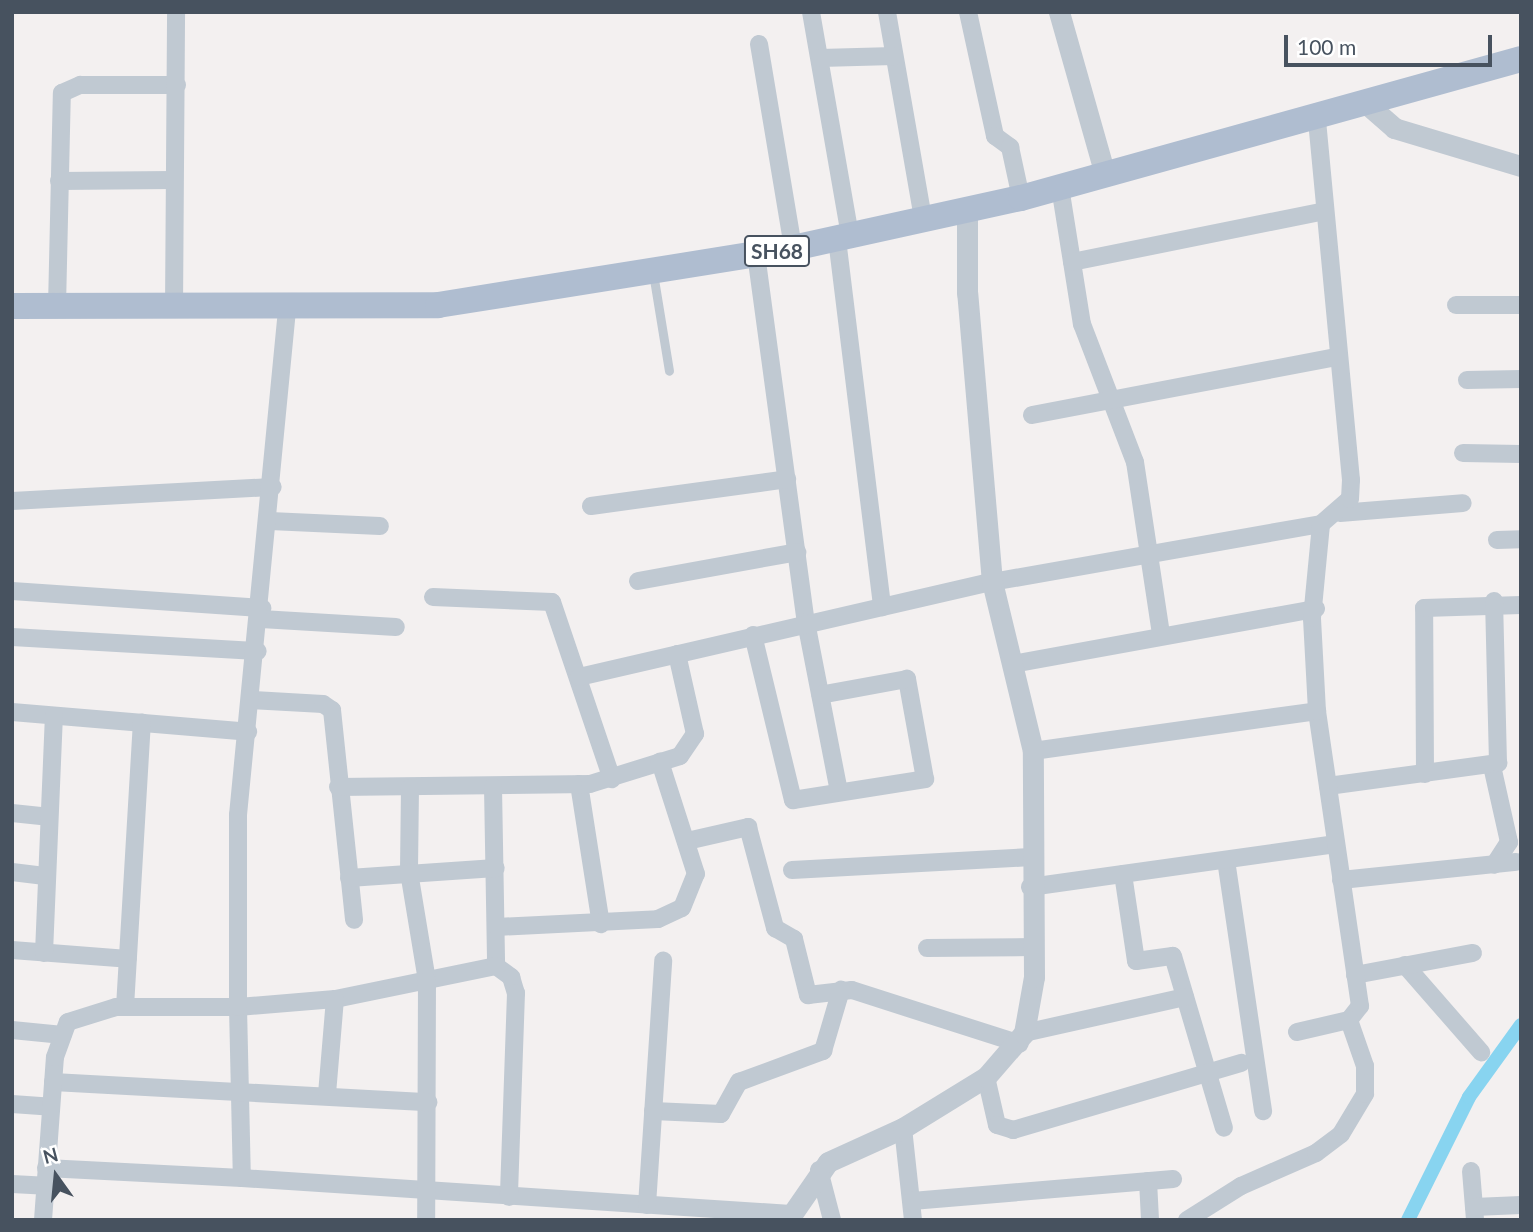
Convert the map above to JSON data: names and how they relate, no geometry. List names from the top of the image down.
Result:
{
  "streets": {
    "main road": ["SH68"]
  },
  "scale_bar": "100 m",
  "north": "top"
}
